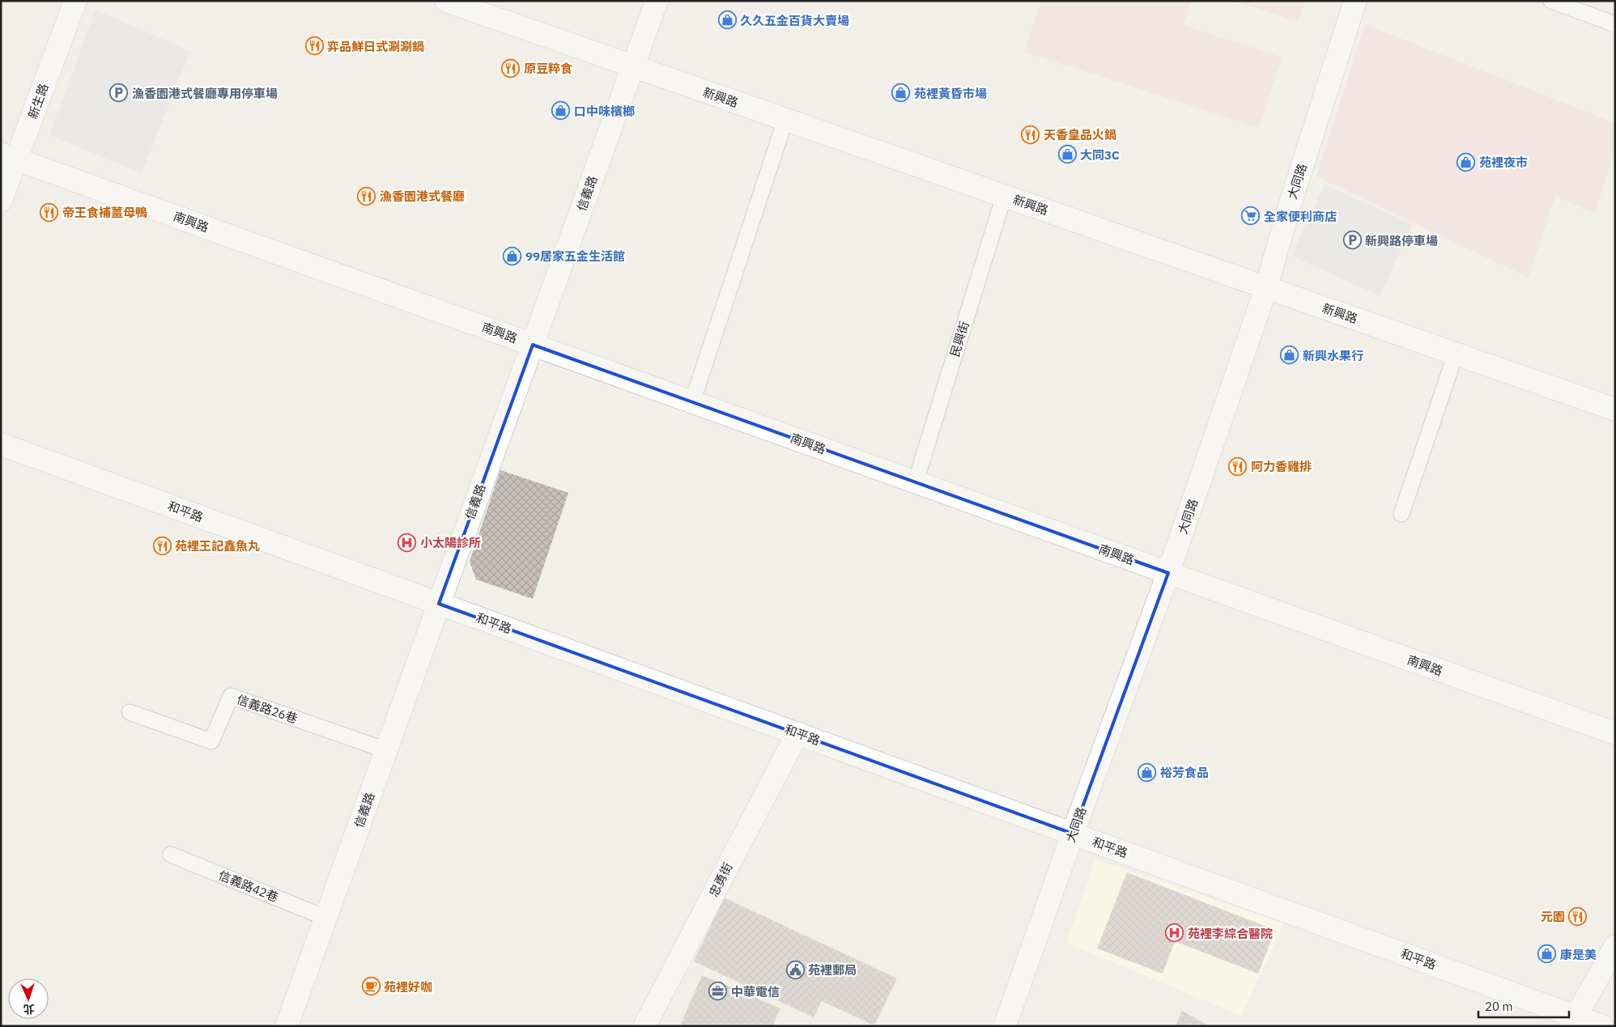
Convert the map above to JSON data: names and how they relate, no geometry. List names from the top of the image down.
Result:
{
  "streets": {
    "street": [
      "新興路",
      "新生路",
      "大同路",
      "信義路",
      "南興路",
      "和平路",
      "忠勇街"
    ],
    "lane": ["民興街", "信義路26巷", "信義路42巷"]
  },
  "crossings": [
    ["新興路", "大同路"],
    ["新興路", "信義路"],
    ["新興路", "民興街"],
    ["新生路", "南興路"],
    ["大同路", "南興路"],
    ["大同路", "和平路"],
    ["信義路", "南興路"],
    ["信義路", "和平路"],
    ["信義路", "信義路26巷"],
    ["信義路", "信義路42巷"],
    ["南興路", "民興街"],
    ["和平路", "忠勇街"]
  ],
  "places": {
    "shop": [
      "久久五金百貨大賣場",
      "苑裡黃昏市場",
      "口中味檳榔",
      "大同3C",
      "苑裡夜市",
      "99居家五金生活館",
      "新興水果行",
      "裕芳食品",
      "康是美"
    ],
    "restaurant": [
      "弈品鮮日式涮涮鍋",
      "原豆粹食",
      "天香皇品火鍋",
      "漁香園港式餐廳",
      "帝王食補薑母鴨",
      "阿力香雞排",
      "苑裡王記鑫魚丸",
      "元園"
    ],
    "parking": ["漁香園港式餐廳專用停車場", "新興路停車場"],
    "supermarket": ["全家便利商店"],
    "hospital": ["小太陽診所", "苑裡李綜合醫院"],
    "public building": ["苑裡郵局"],
    "cafe": ["苑裡好咖"],
    "office": ["中華電信"]
  },
  "scale_bar": "20 m",
  "north": "bottom"
}
